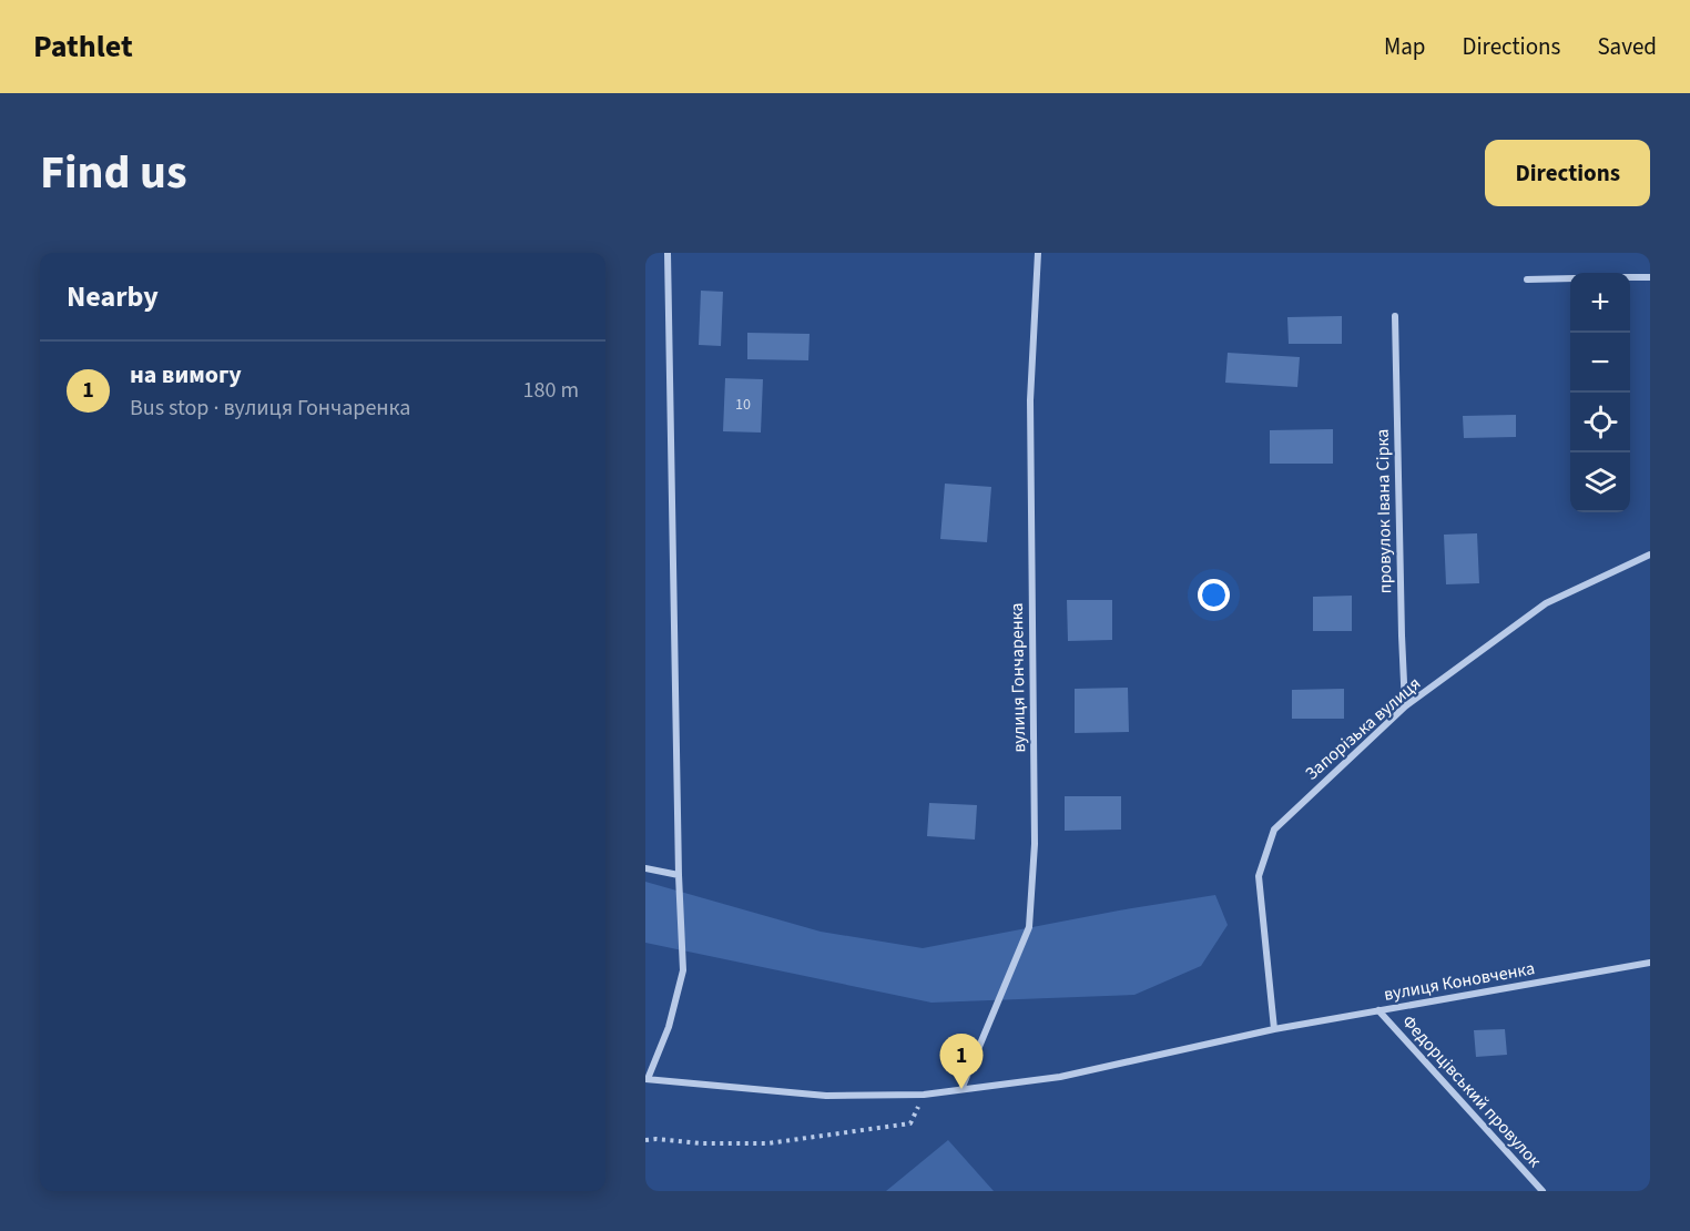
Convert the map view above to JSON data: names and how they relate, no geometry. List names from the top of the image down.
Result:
{
  "streets": {
    "street": [
      "провулок Івана Сірка",
      "вулиця Гончаренка",
      "Запорізька вулиця",
      "вулиця Коновченка",
      "Федорцівський провулок"
    ]
  },
  "crossings": [
    ["провулок Івана Сірка", "Запорізька вулиця"],
    ["вулиця Гончаренка", "вулиця Коновченка"],
    ["Запорізька вулиця", "вулиця Коновченка"],
    ["вулиця Коновченка", "Федорцівський провулок"]
  ],
  "house_numbers": ["10"],
  "page": {
    "header": "Pathlet",
    "nav": ["Map", "Directions", "Saved"],
    "title": "Find us",
    "buttons": "Directions",
    "heading": "Nearby",
    "map_buttons": ["+", "−"],
    "list": [
      {
        "mark": "1",
        "name": "на вимогу",
        "note": "Bus stop · вулиця Гончаренка",
        "value": "180 m"
      }
    ],
    "pins": "1"
  }
}
